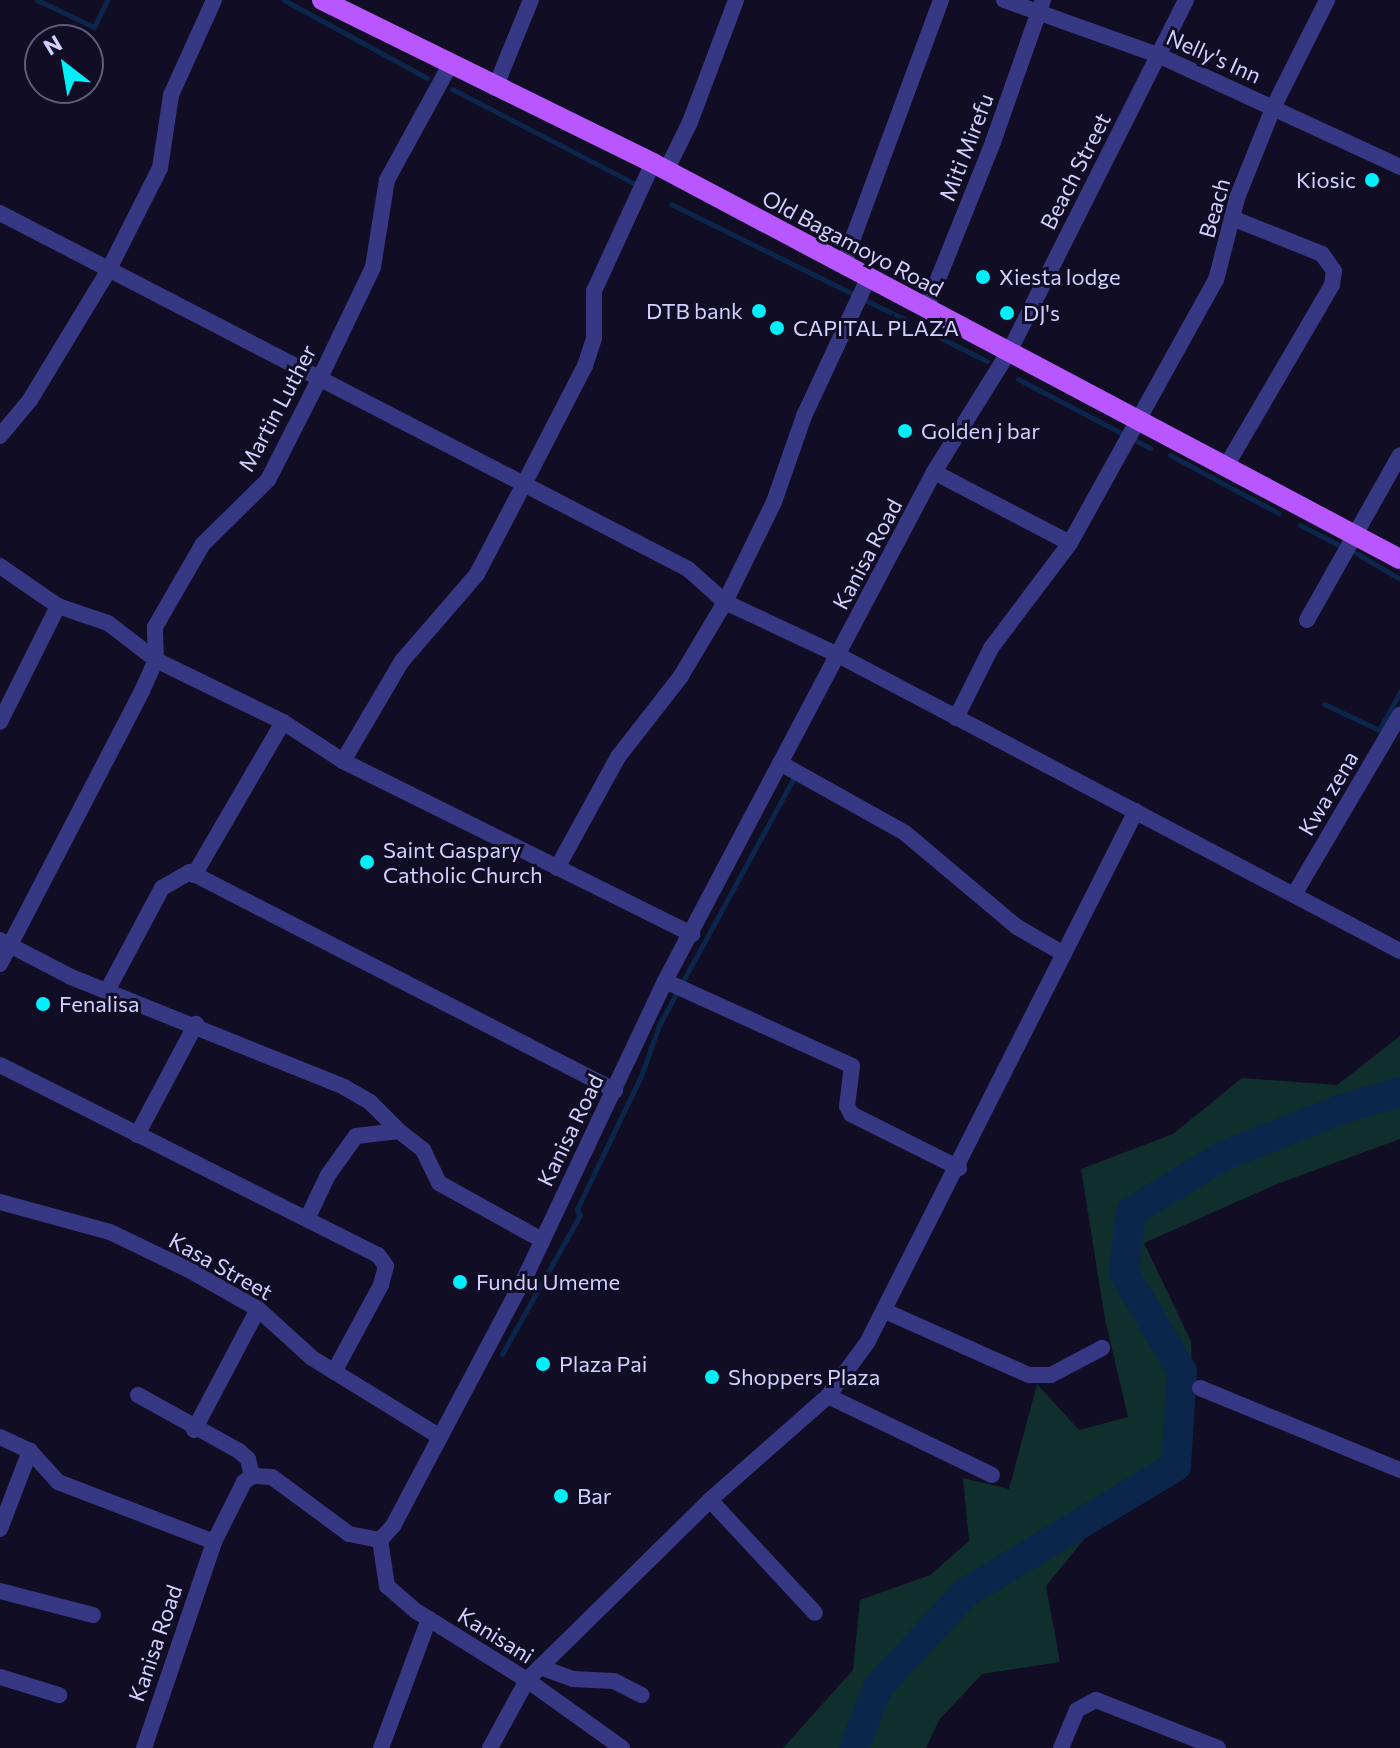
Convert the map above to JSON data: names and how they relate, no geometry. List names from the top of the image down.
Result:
{
  "streets": {
    "main road": ["Old Bagamoyo Road"],
    "street": [
      "Nelly's Inn",
      "Miti Mirefu",
      "Beach Street",
      "Beach",
      "Martin Luther",
      "Kanisa Road",
      "Kwa zena",
      "Kasa Street",
      "Kanisani"
    ]
  },
  "crossings": [
    ["Nelly's Inn", "Miti Mirefu"],
    ["Nelly's Inn", "Beach Street"],
    ["Nelly's Inn", "Beach"],
    ["Miti Mirefu", "Old Bagamoyo Road"],
    ["Beach Street", "Old Bagamoyo Road"],
    ["Beach Street", "Kanisa Road"],
    ["Beach", "Old Bagamoyo Road"],
    ["Old Bagamoyo Road", "Martin Luther"],
    ["Old Bagamoyo Road", "Kanisa Road"],
    ["Kanisa Road", "Kasa Street"],
    ["Kanisa Road", "Kanisani"]
  ],
  "places": [
    "Kiosic",
    "Xiesta lodge",
    "DTB bank",
    "DJ's",
    "CAPITAL PLAZA",
    "Golden j bar",
    "Saint Gaspary Catholic Church",
    "Fenalisa",
    "Fundu Umeme",
    "Plaza Pai",
    "Shoppers Plaza",
    "Bar"
  ],
  "north": "top left"
}
